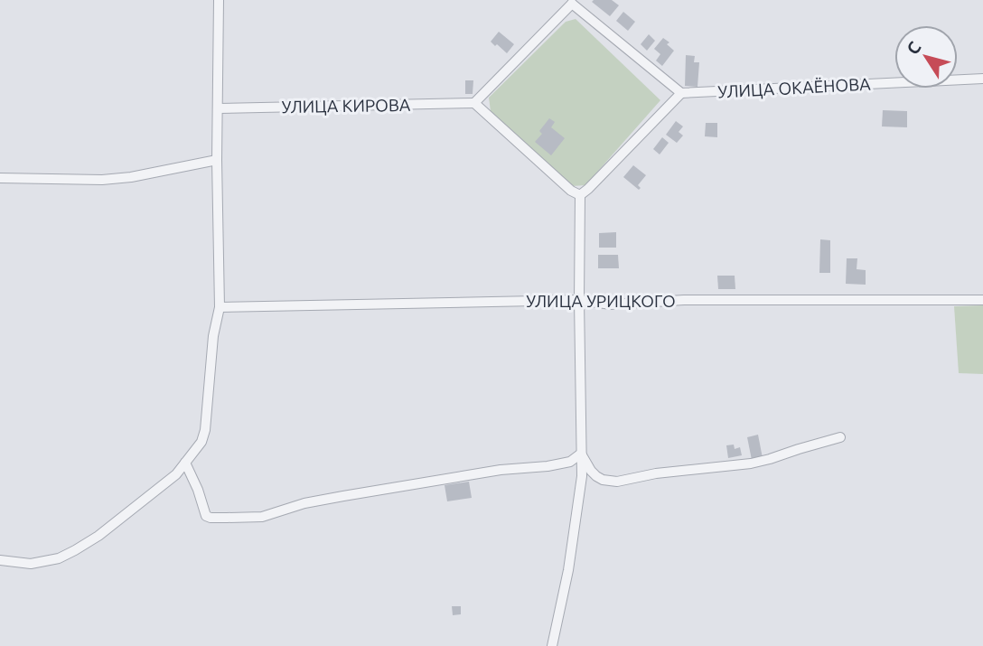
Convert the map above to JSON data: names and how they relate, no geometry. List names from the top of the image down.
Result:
{
  "streets": {
    "street": ["УЛИЦА ОКАЁНОВА", "УЛИЦА КИРОВА", "УЛИЦА УРИЦКОГО"]
  },
  "north": "top left"
}
